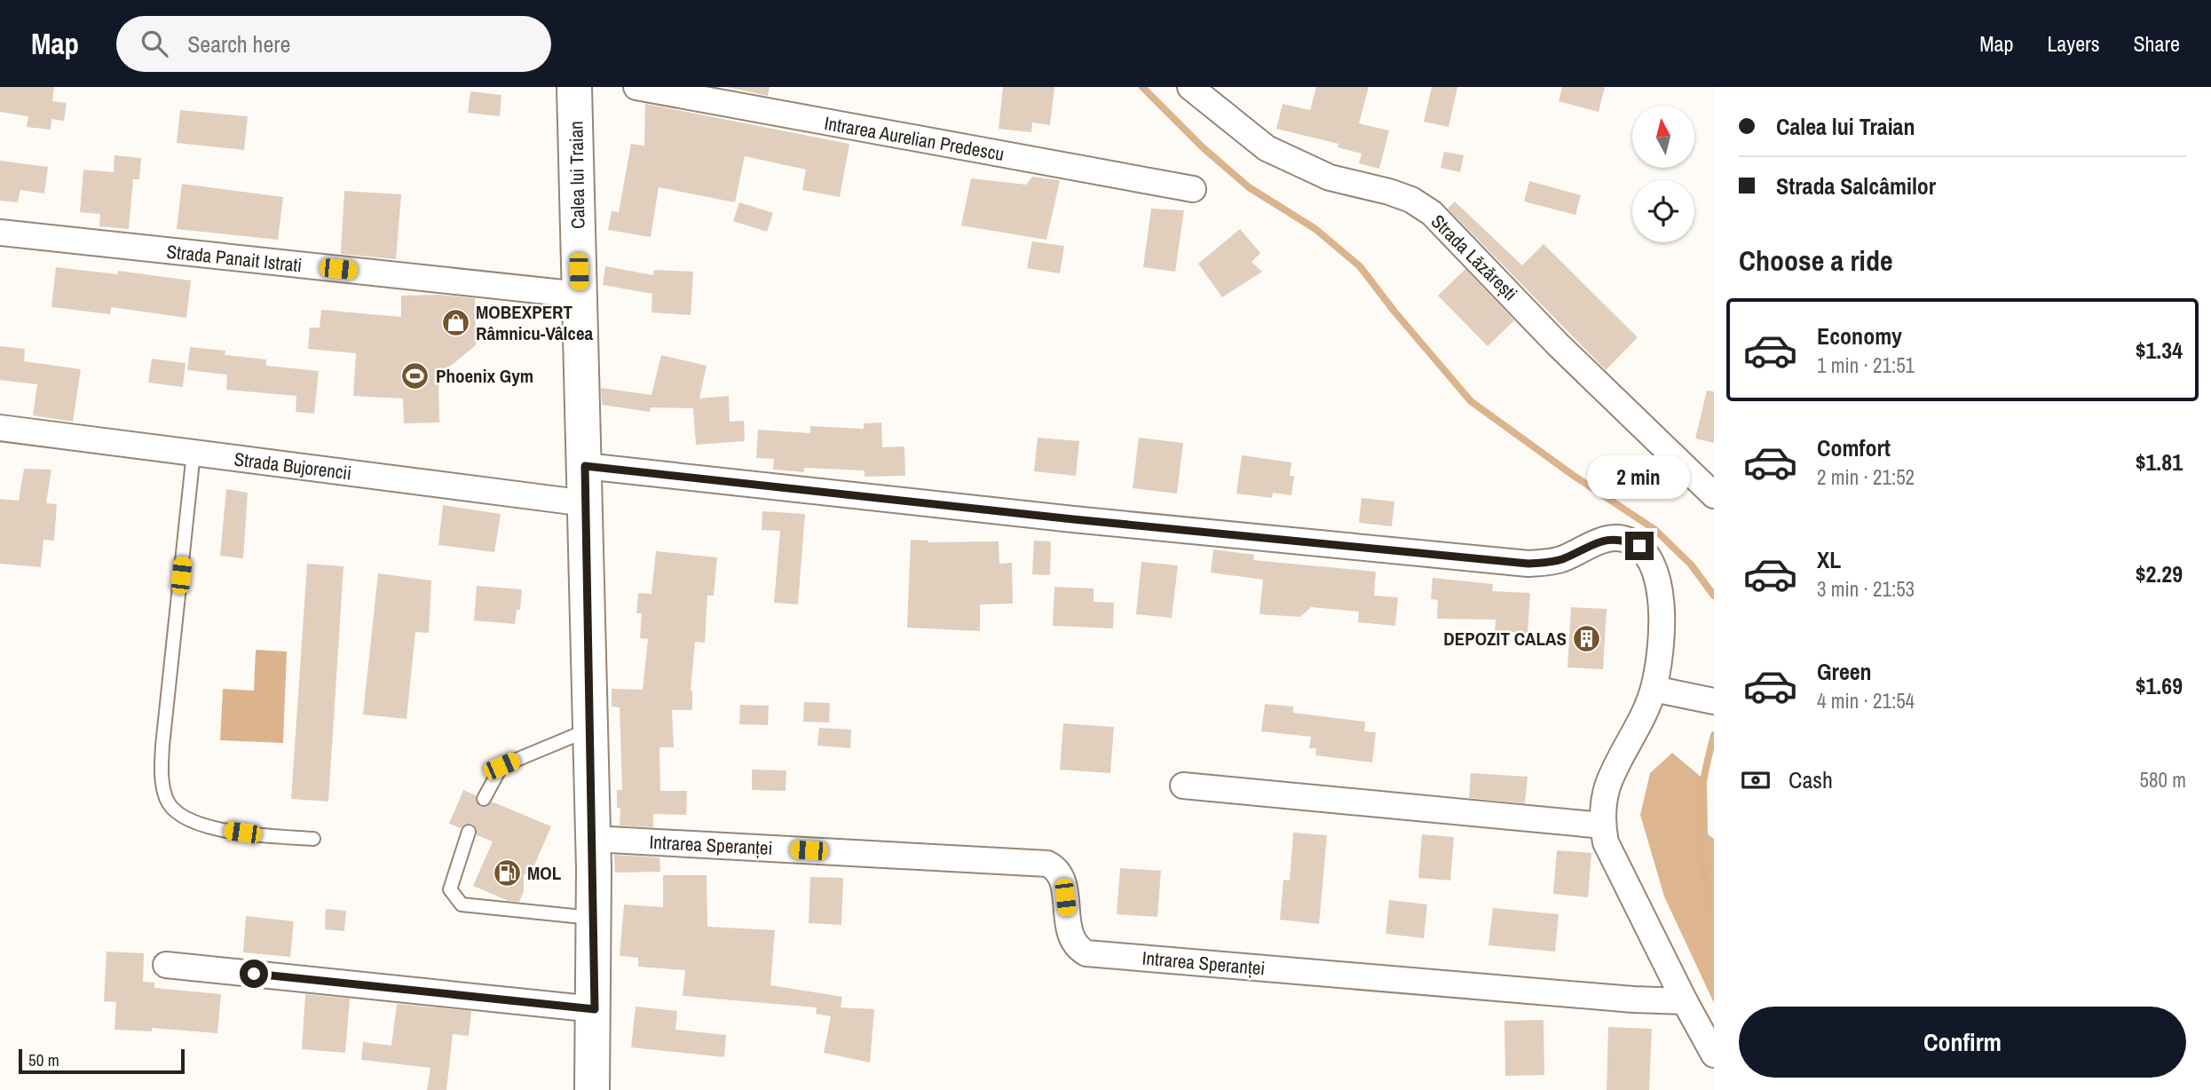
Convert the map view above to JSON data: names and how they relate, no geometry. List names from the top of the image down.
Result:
{
  "streets": {
    "highway": ["Calea lui Traian"],
    "street": [
      "Intrarea Aurelian Predescu",
      "Strada Lăzărești",
      "Strada Panait Istrati",
      "Strada Bujorencii",
      "Intrarea Speranței"
    ]
  },
  "crossings": [
    ["Calea lui Traian", "Strada Panait Istrati"],
    ["Calea lui Traian", "Strada Bujorencii"],
    ["Calea lui Traian", "Intrarea Speranței"]
  ],
  "places": {
    "shop": ["MOBEXPERT Râmnicu-Vâlcea"],
    "sports": ["Phoenix Gym"],
    "building": ["DEPOZIT CALAS"],
    "fuel station": ["MOL"]
  },
  "scale_bar": "50 m",
  "north": "top",
  "page": {
    "header": "Map",
    "search": "Search here",
    "nav": ["Map", "Layers", "Share"],
    "banner": ["Calea lui Traian", "Strada Salcâmilor"],
    "heading": "Choose a ride",
    "list": [
      {
        "name": "Economy",
        "note": "1 min · 21:51",
        "value": "$1.34"
      },
      {
        "name": "Comfort",
        "note": "2 min · 21:52",
        "value": "$1.81"
      },
      {
        "name": "XL",
        "note": "3 min · 21:53",
        "value": "$2.29"
      },
      {
        "name": "Green",
        "note": "4 min · 21:54",
        "value": "$1.69"
      }
    ],
    "bubble": "2 min",
    "pay": ["Cash", "580 m"],
    "buttons": "Confirm",
    "scale": "50 m"
  }
}
